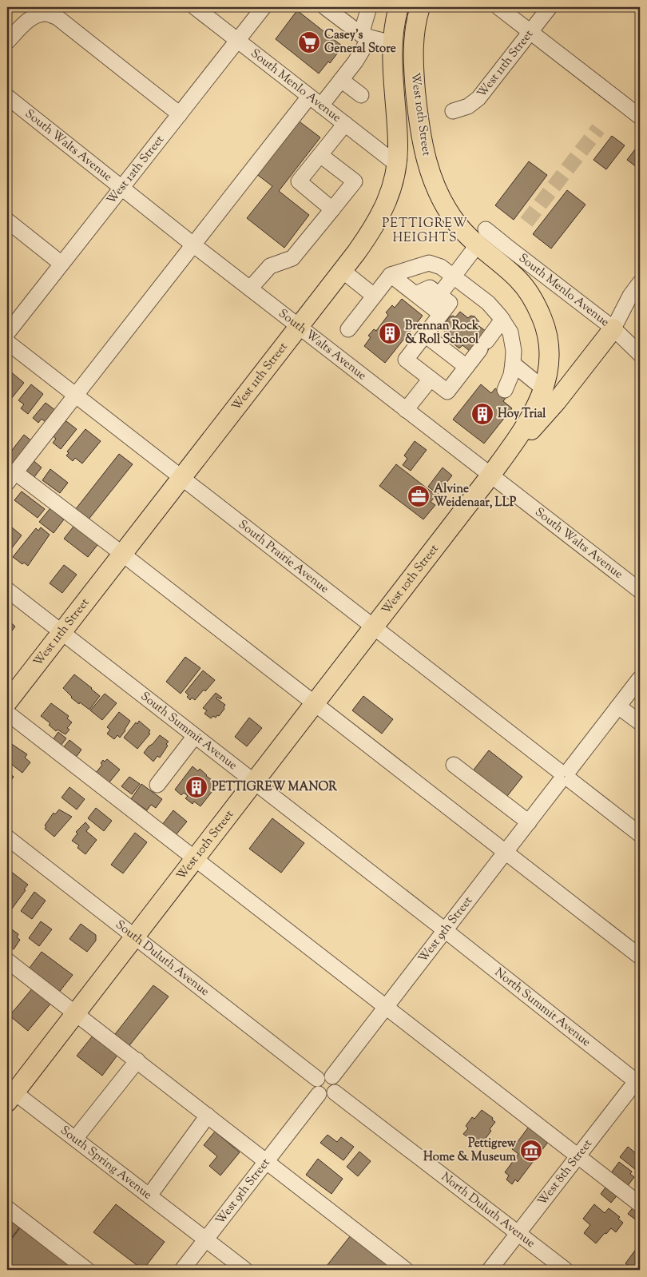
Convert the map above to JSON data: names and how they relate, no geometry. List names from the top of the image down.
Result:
{
  "streets": {
    "main road": ["West 11th Street", "West 10th Street"],
    "street": [
      "South Menlo Avenue",
      "South Walts Avenue",
      "West 12th Street",
      "South Prairie Avenue",
      "South Summit Avenue",
      "West 9th Street",
      "South Duluth Avenue",
      "North Summit Avenue",
      "South Spring Avenue",
      "West 8th Street",
      "North Duluth Avenue"
    ]
  },
  "crossings": [
    ["West 11th Street", "South Menlo Avenue"],
    ["West 11th Street", "South Walts Avenue"],
    ["West 11th Street", "South Prairie Avenue"],
    ["West 11th Street", "South Summit Avenue"],
    ["South Menlo Avenue", "West 10th Street"],
    ["South Menlo Avenue", "West 12th Street"],
    ["West 10th Street", "South Walts Avenue"],
    ["West 10th Street", "South Prairie Avenue"],
    ["West 10th Street", "South Summit Avenue"],
    ["West 10th Street", "South Duluth Avenue"],
    ["West 10th Street", "South Spring Avenue"],
    ["South Walts Avenue", "West 12th Street"],
    ["South Prairie Avenue", "West 9th Street"],
    ["South Summit Avenue", "West 9th Street"],
    ["South Summit Avenue", "North Summit Avenue"],
    ["West 9th Street", "South Duluth Avenue"],
    ["West 9th Street", "North Summit Avenue"],
    ["West 9th Street", "South Spring Avenue"],
    ["West 9th Street", "North Duluth Avenue"],
    ["South Duluth Avenue", "North Duluth Avenue"],
    ["North Summit Avenue", "West 8th Street"],
    ["West 8th Street", "North Duluth Avenue"]
  ],
  "districts": ["PETTIGREW HEIGHTS"],
  "places": {
    "supermarket": ["Casey's General Store"],
    "building": ["Brennan Rock & Roll School", "Hoy Trial", "PETTIGREW MANOR"],
    "office": ["Alvine Weidenaar, LLP"],
    "museum": ["Pettigrew Home & Museum"]
  }
}
